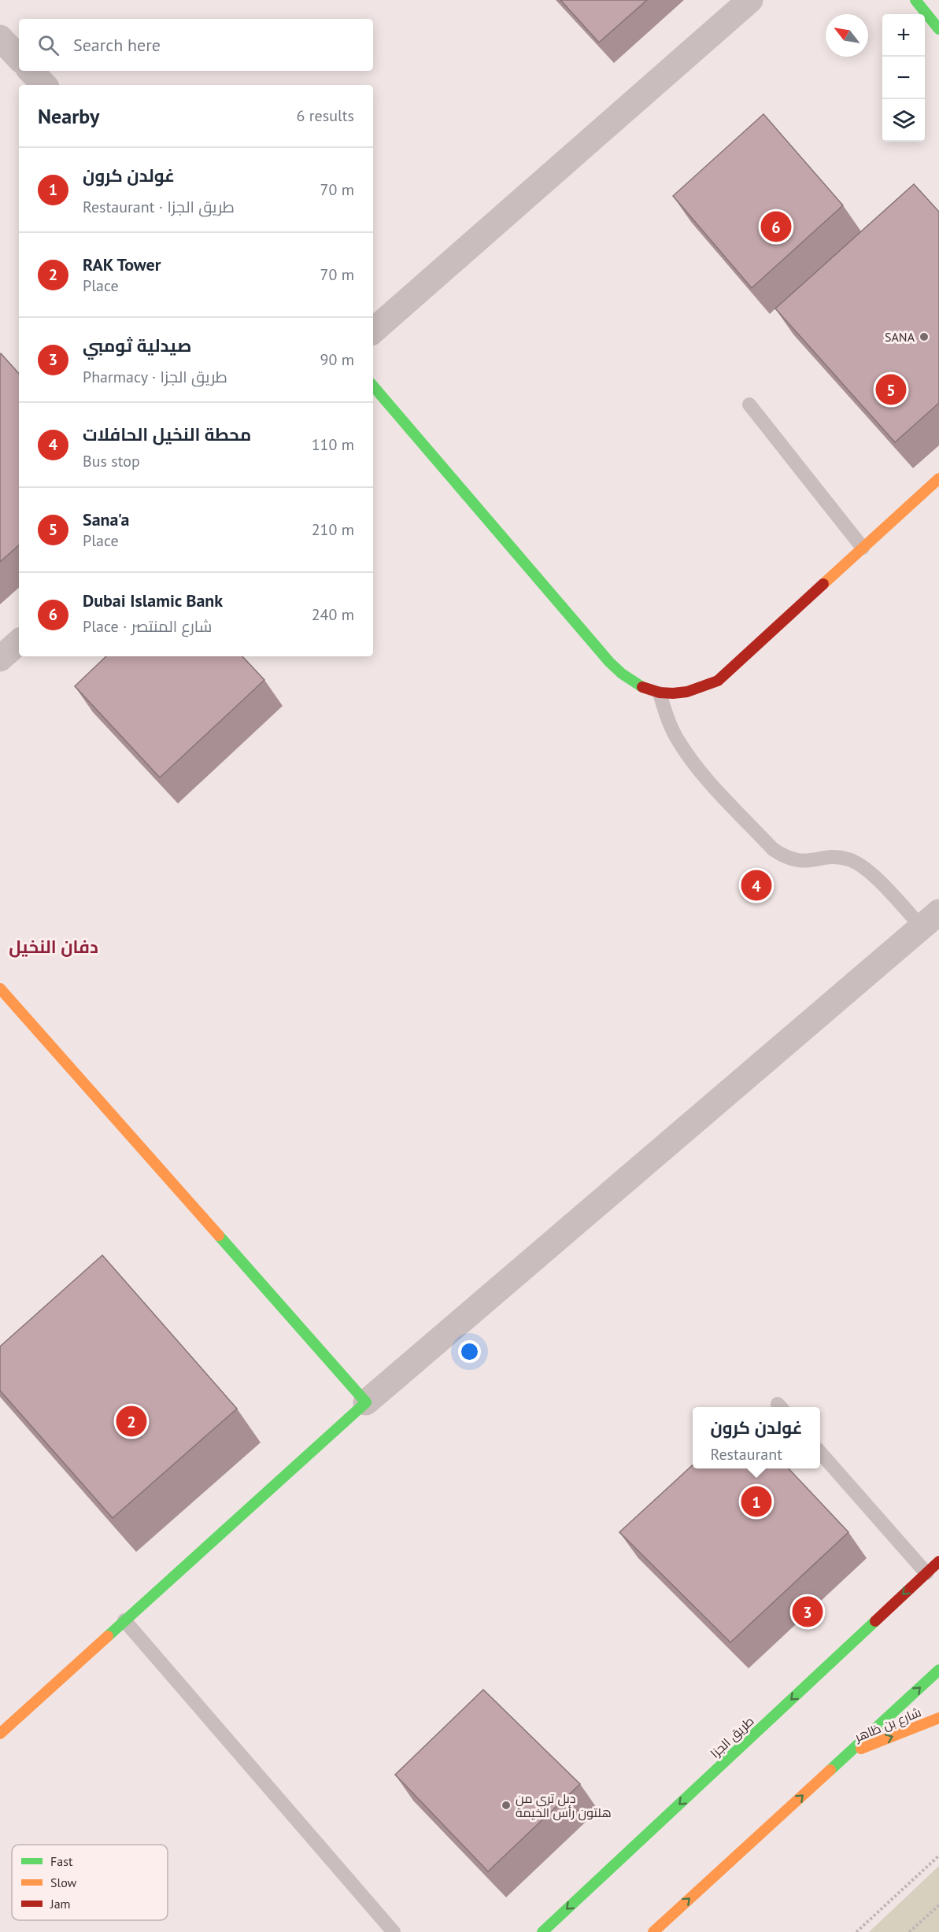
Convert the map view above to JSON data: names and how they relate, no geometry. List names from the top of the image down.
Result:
{
  "streets": {
    "street": ["شارع بن ظاهر", "طريق الجزا"]
  },
  "districts": ["دفان النخيل"],
  "places": ["SANA", "دبل تري من هلتون رأس الخيمة"],
  "legend": ["Fast", "Slow", "Jam"],
  "north": "top left",
  "page": {
    "map_buttons": ["+", "−"],
    "search": "Search here",
    "heading": ["Nearby", "6 results"],
    "list": [
      {
        "mark": "1",
        "name": "غولدن كرون",
        "note": "Restaurant · طريق الجزا",
        "value": "70 m"
      },
      {
        "mark": "2",
        "name": "RAK Tower",
        "note": "Place",
        "value": "70 m"
      },
      {
        "mark": "3",
        "name": "صيدلية ثومبي",
        "note": "Pharmacy · طريق الجزا",
        "value": "90 m"
      },
      {
        "mark": "4",
        "name": "محطة النخيل الحافلات",
        "note": "Bus stop",
        "value": "110 m"
      },
      {
        "mark": "5",
        "name": "Sana'a",
        "note": "Place",
        "value": "210 m"
      },
      {
        "mark": "6",
        "name": "Dubai Islamic Bank",
        "note": "Place · شارع المنتصر",
        "value": "240 m"
      }
    ],
    "pins": [
      "6",
      "5",
      "4",
      "2",
      "1",
      "3"
    ],
    "popup": ["غولدن كرون", "Restaurant"]
  }
}
